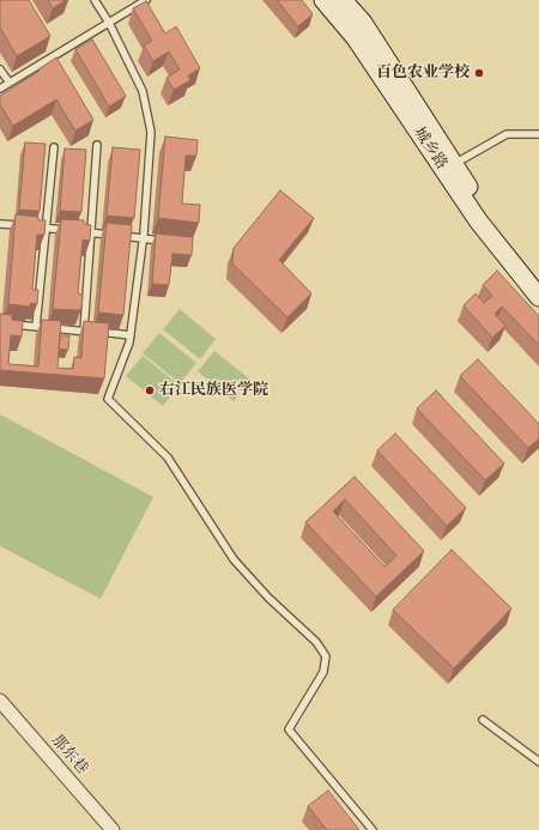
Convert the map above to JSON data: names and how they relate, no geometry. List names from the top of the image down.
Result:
{
  "streets": {
    "main road": ["城乡路"],
    "street": ["那东巷"]
  },
  "places": ["百色农业学校", "右江民族医学院"]
}
